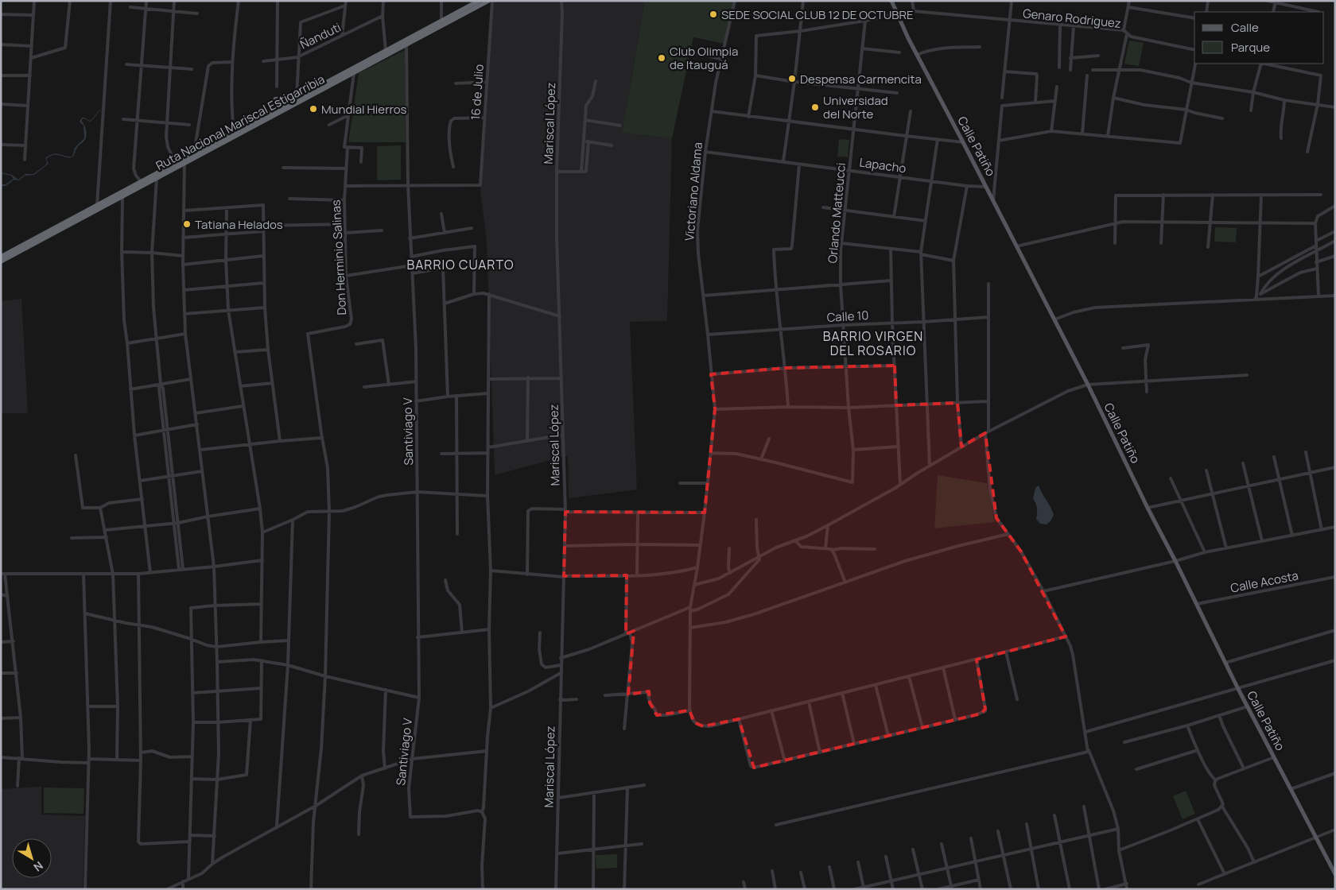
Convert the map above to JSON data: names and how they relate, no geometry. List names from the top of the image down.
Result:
{
  "streets": {
    "highway": ["Ruta Nacional Mariscal Estigarribia"],
    "main road": ["Calle Patiño"],
    "street": [
      "Genaro Rodriguez",
      "Ñanduti",
      "16 de Julio",
      "Mariscal López",
      "Lapacho",
      "Victoriano Aldama",
      "Orlando Matteucci",
      "Don Herminio Salinas",
      "Calle 10",
      "Santiviago V",
      "Calle Acosta"
    ]
  },
  "crossings": [
    ["Genaro Rodriguez", "Calle Patiño"],
    ["Genaro Rodriguez", "Orlando Matteucci"],
    ["16 de Julio", "Santiviago V"],
    ["Ruta Nacional Mariscal Estigarribia", "Santiviago V"],
    ["Calle Patiño", "Lapacho"],
    ["Calle Patiño", "Calle Acosta"],
    ["Lapacho", "Victoriano Aldama"],
    ["Lapacho", "Orlando Matteucci"],
    ["Victoriano Aldama", "Calle 10"],
    ["Orlando Matteucci", "Calle 10"]
  ],
  "districts": ["BARRIO CUARTO", "BARRIO VIRGEN DEL ROSARIO"],
  "places": [
    "SEDE SOCIAL CLUB 12 DE OCTUBRE",
    "Club Olimpia de Itauguá",
    "Despensa Carmencita",
    "Universidad del Norte",
    "Mundial Hierros",
    "Tatiana Helados"
  ],
  "legend": ["Calle", "Parque"],
  "north": "bottom right"
}
